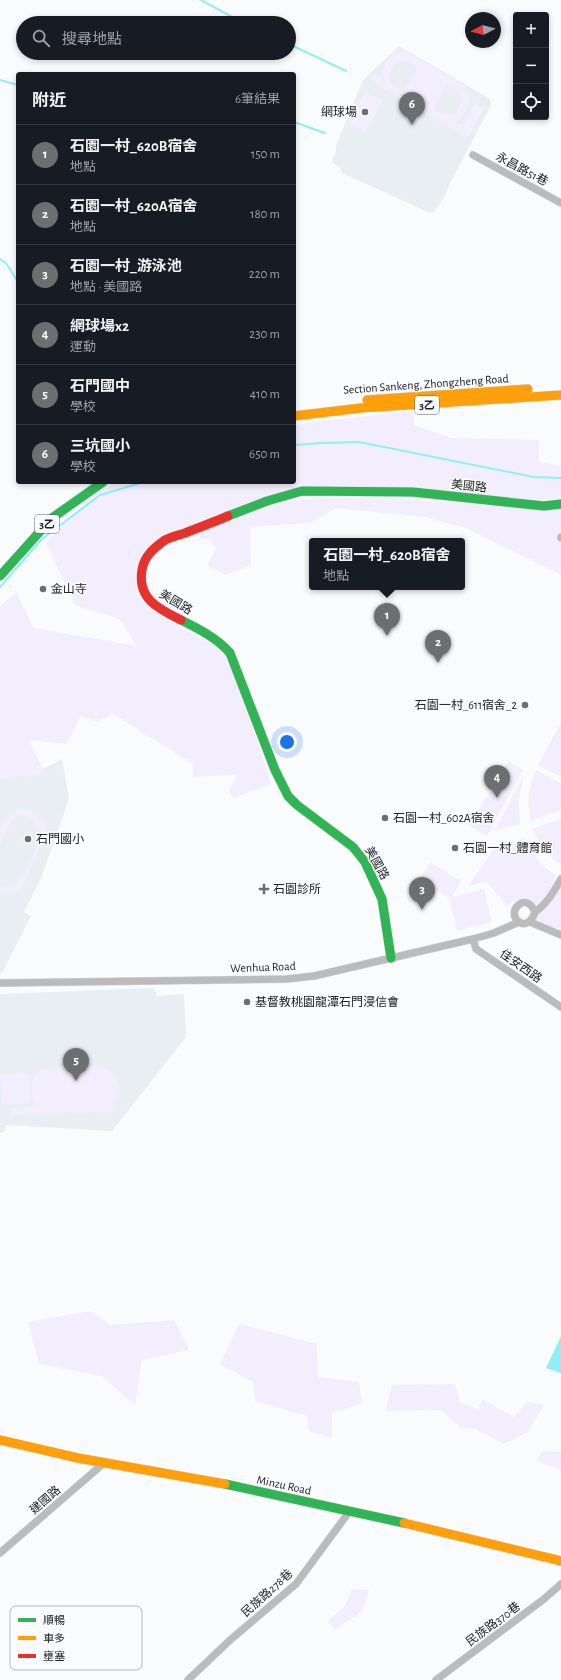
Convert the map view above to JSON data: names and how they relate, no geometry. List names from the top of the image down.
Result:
{
  "streets": {
    "street": [
      "永昌路51巷",
      "Section Sankeng, Zhongzheng Road",
      "3乙",
      "美國路",
      "佳安西路",
      "Wenhua Road",
      "Minzu Road",
      "建國路",
      "民族路278巷",
      "民族路370巷"
    ]
  },
  "crossings": [
    ["美國路", "Wenhua Road"],
    ["佳安西路", "Wenhua Road"],
    ["Minzu Road", "建國路"],
    ["Minzu Road", "民族路278巷"]
  ],
  "places": {
    "other": [
      "網球場",
      "金山寺",
      "石園一村_611宿舍_2",
      "石園一村_602A宿舍",
      "石門國小",
      "石園一村_體育館",
      "基督教桃園龍潭石門浸信會"
    ],
    "health": ["石園診所"]
  },
  "legend": ["順暢", "車多", "壅塞"],
  "north": "left",
  "page": {
    "map_buttons": ["+", "−"],
    "search": "搜尋地點",
    "heading": ["附近", "6筆結果"],
    "pins": [
      "6",
      "1",
      "2",
      "4",
      "3",
      "5"
    ],
    "list": [
      {
        "mark": "1",
        "name": "石園一村_620B宿舍",
        "note": "地點",
        "value": "150 m"
      },
      {
        "mark": "2",
        "name": "石園一村_620A宿舍",
        "note": "地點",
        "value": "180 m"
      },
      {
        "mark": "3",
        "name": "石園一村_游泳池",
        "note": "地點 · 美國路",
        "value": "220 m"
      },
      {
        "mark": "4",
        "name": "網球場x2",
        "note": "運動",
        "value": "230 m"
      },
      {
        "mark": "5",
        "name": "石門國中",
        "note": "學校",
        "value": "410 m"
      },
      {
        "mark": "6",
        "name": "三坑國小",
        "note": "學校",
        "value": "650 m"
      }
    ],
    "popup": ["石園一村_620B宿舍", "地點"]
  }
}
